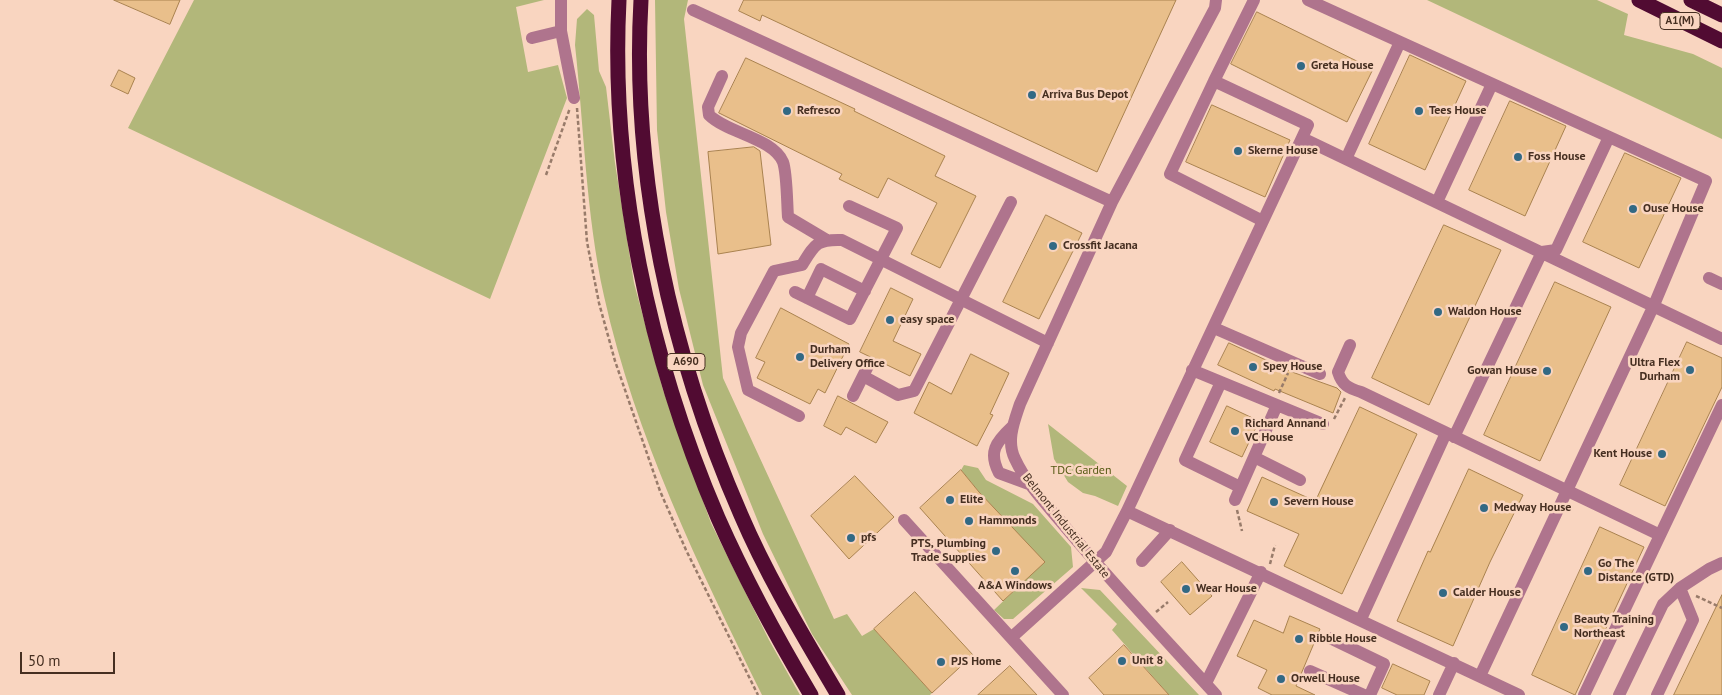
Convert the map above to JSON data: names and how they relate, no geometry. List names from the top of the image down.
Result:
{
  "streets": {
    "highway": ["A1(M)", "A690"],
    "street": ["Belmont Industrial Estate"]
  },
  "parks": ["TDC Garden"],
  "places": [
    "Greta House",
    "Arriva Bus Depot",
    "Refresco",
    "Tees House",
    "Skerne House",
    "Foss House",
    "Ouse House",
    "Crossfit Jacana",
    "Waldon House",
    "easy space",
    "Durham Delivery Office",
    "Spey House",
    "Ultra Flex Durham",
    "Gowan House",
    "Richard Annand VC House",
    "Kent House",
    "Elite",
    "Severn House",
    "Medway House",
    "Hammonds",
    "pfs",
    "PTS, Plumbing Trade Supplies",
    "A&A Windows",
    "Go The Distance (GTD)",
    "Wear House",
    "Calder House",
    "Beauty Training Northeast",
    "Ribble House",
    "Unit 8",
    "PJS Home",
    "Orwell House"
  ],
  "scale_bar": "50 m"
}
